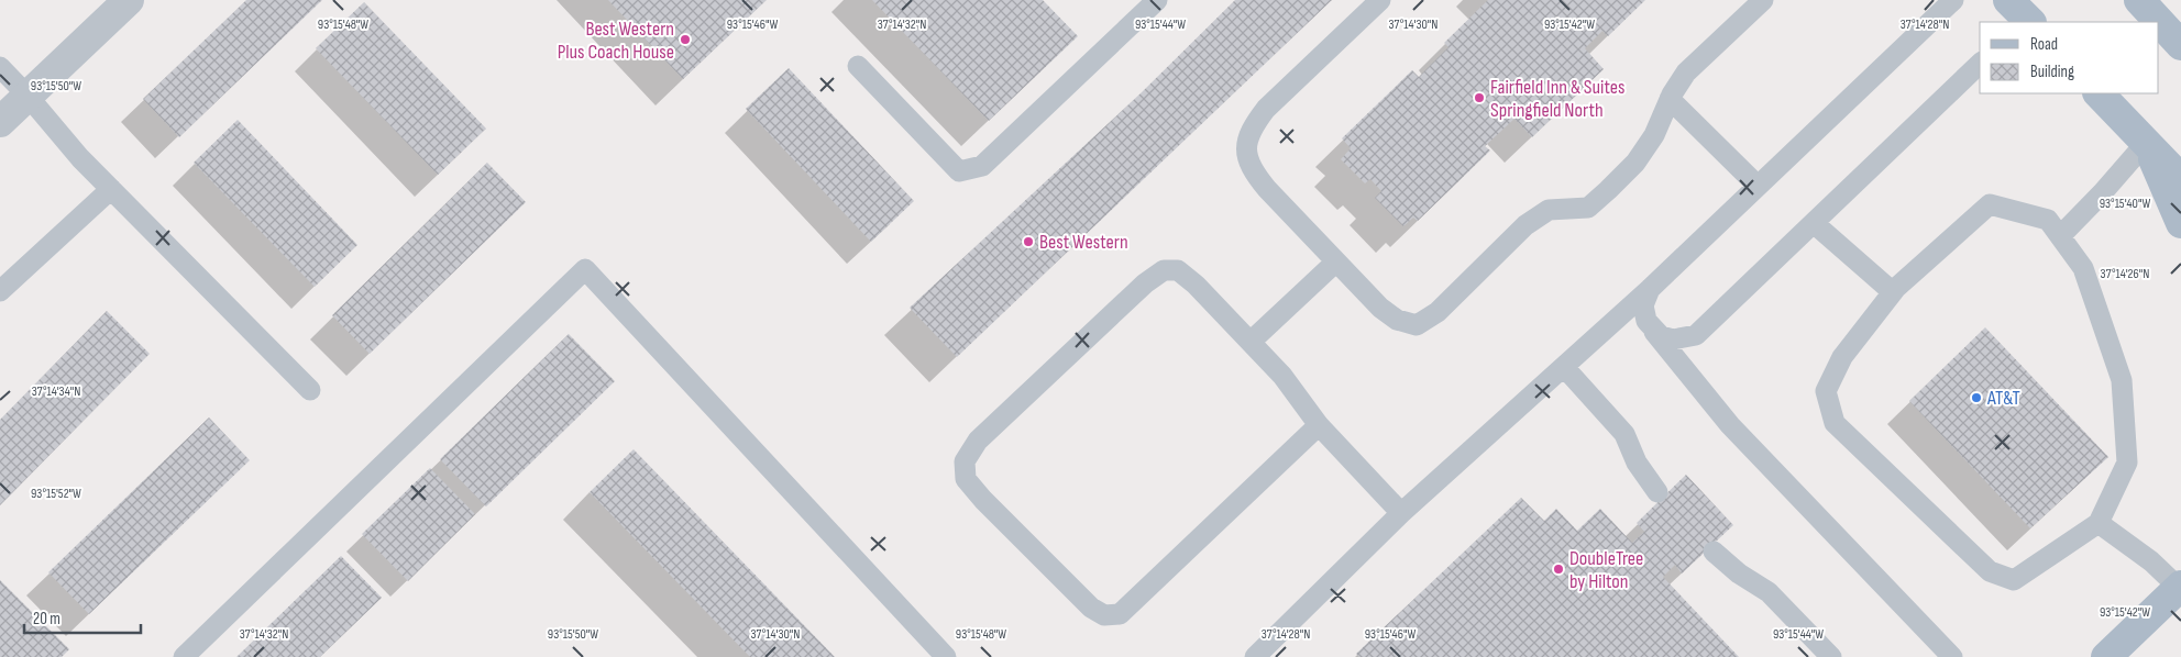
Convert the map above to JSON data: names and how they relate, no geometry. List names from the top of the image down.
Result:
{
  "places": [
    "Best Western Plus Coach House",
    "Fairfield Inn & Suites Springfield North",
    "Best Western",
    "AT&T",
    "DoubleTree by Hilton"
  ],
  "legend": ["Road", "Building"],
  "scale_bar": "20 m",
  "coordinates": [
    "93°15'48\"W",
    "93°15'46\"W",
    "37°14'32\"N",
    "93°15'44\"W",
    "93°15'42\"W",
    "37°14'28\"N",
    "37°14'30\"N",
    "93°15'50\"W",
    "93°15'40\"W",
    "37°14'26\"N",
    "37°14'34\"N",
    "93°15'52\"W"
  ]
}
